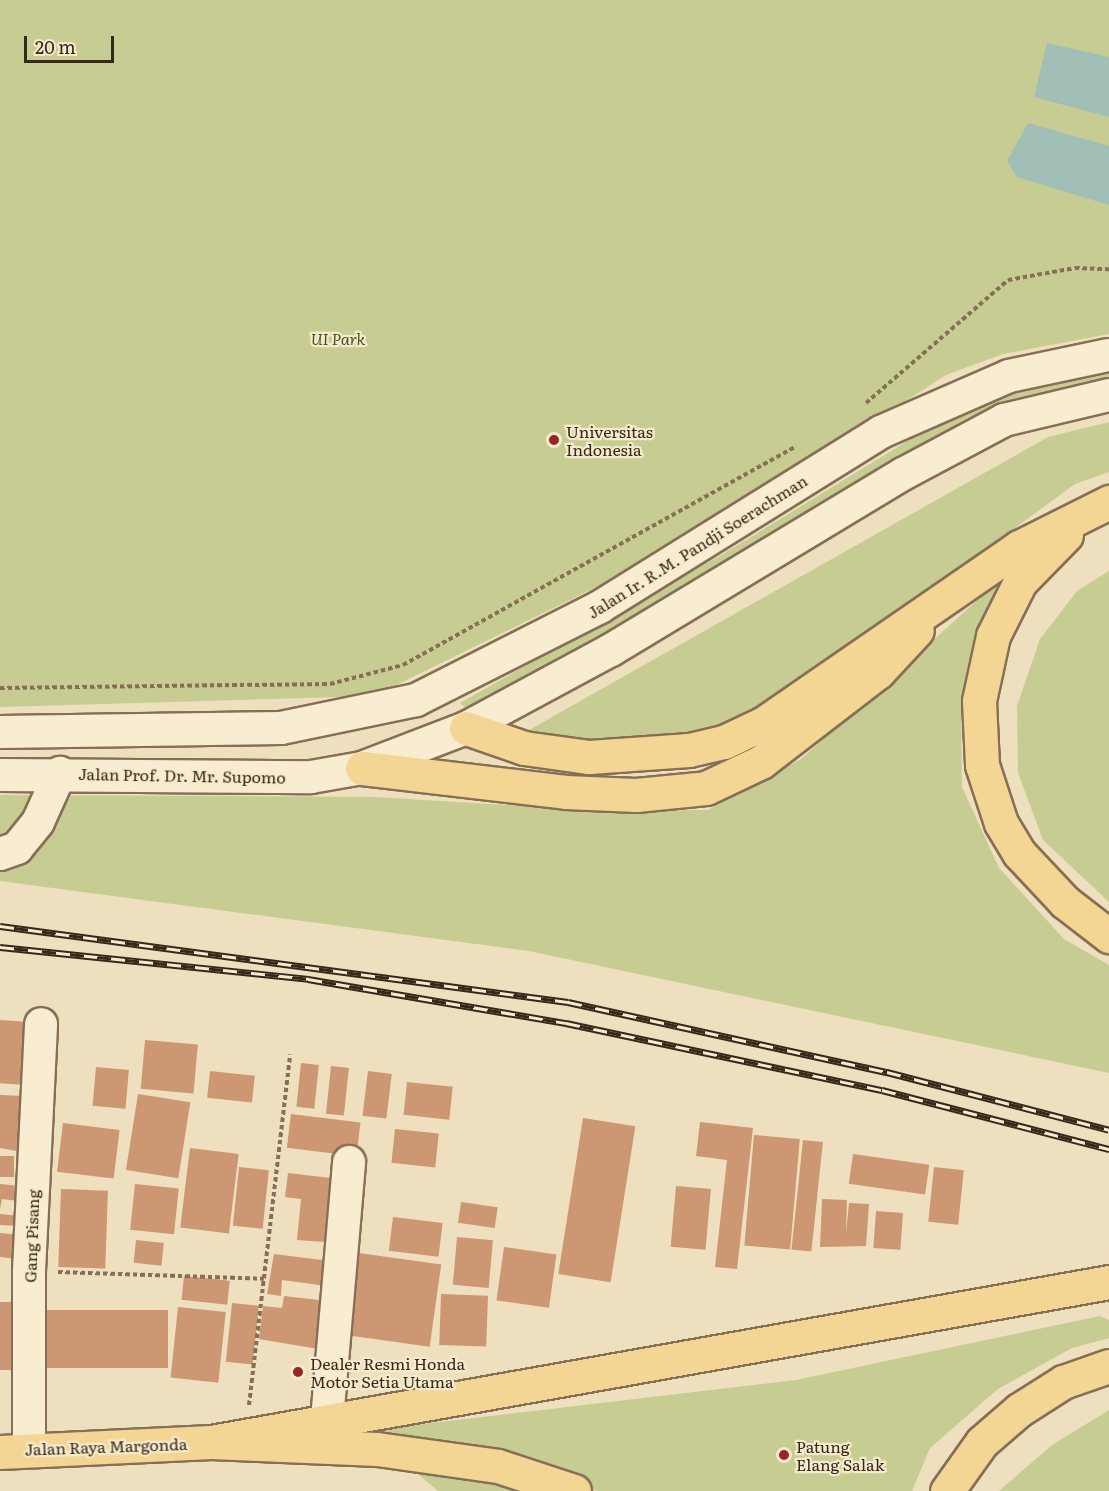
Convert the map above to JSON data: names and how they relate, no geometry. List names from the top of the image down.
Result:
{
  "streets": {
    "main road": ["Jalan Raya Margonda"],
    "street": ["Jalan Ir. R.M. Pandji Soerachman", "Jalan Prof. Dr. Mr. Supomo", "Gang Pisang"]
  },
  "crossings": [
    ["Gang Pisang", "Jalan Raya Margonda"]
  ],
  "parks": ["UI Park"],
  "places": ["Universitas Indonesia", "Dealer Resmi Honda Motor Setia Utama", "Patung Elang Salak"],
  "scale_bar": "20 m"
}
